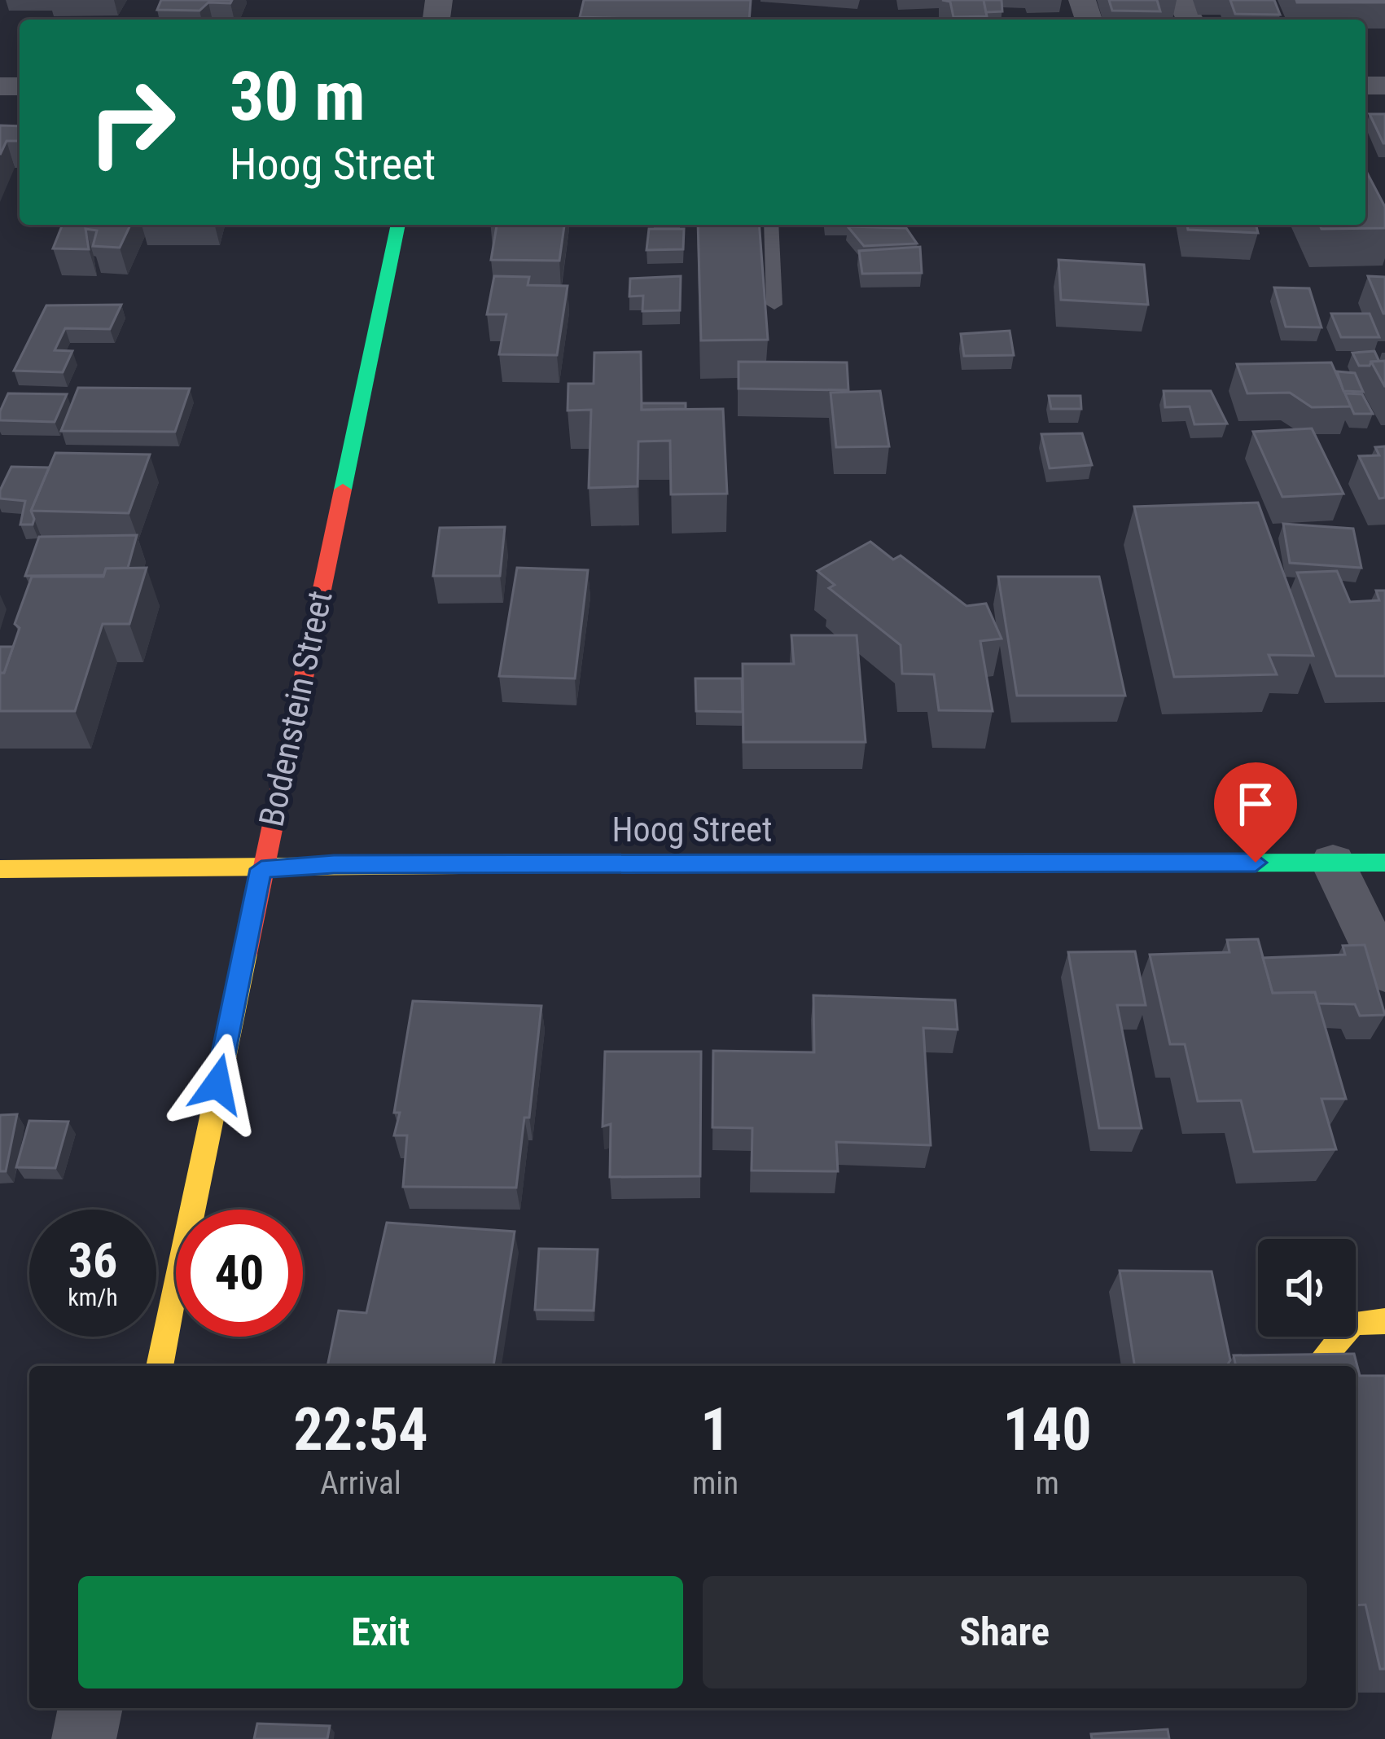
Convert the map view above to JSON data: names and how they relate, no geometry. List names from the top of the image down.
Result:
{
  "streets": {
    "street": ["Bodenstein Street", "Hoog Street"]
  },
  "crossings": [
    ["Bodenstein Street", "Hoog Street"]
  ],
  "page": {
    "turn": ["30 m", "Hoog Street"],
    "speed": "36 km/h",
    "limit": "40",
    "eta": [
      "22:54",
      "Arrival",
      "1",
      "min",
      "140",
      "m"
    ],
    "buttons": ["Exit", "Share"]
  }
}
